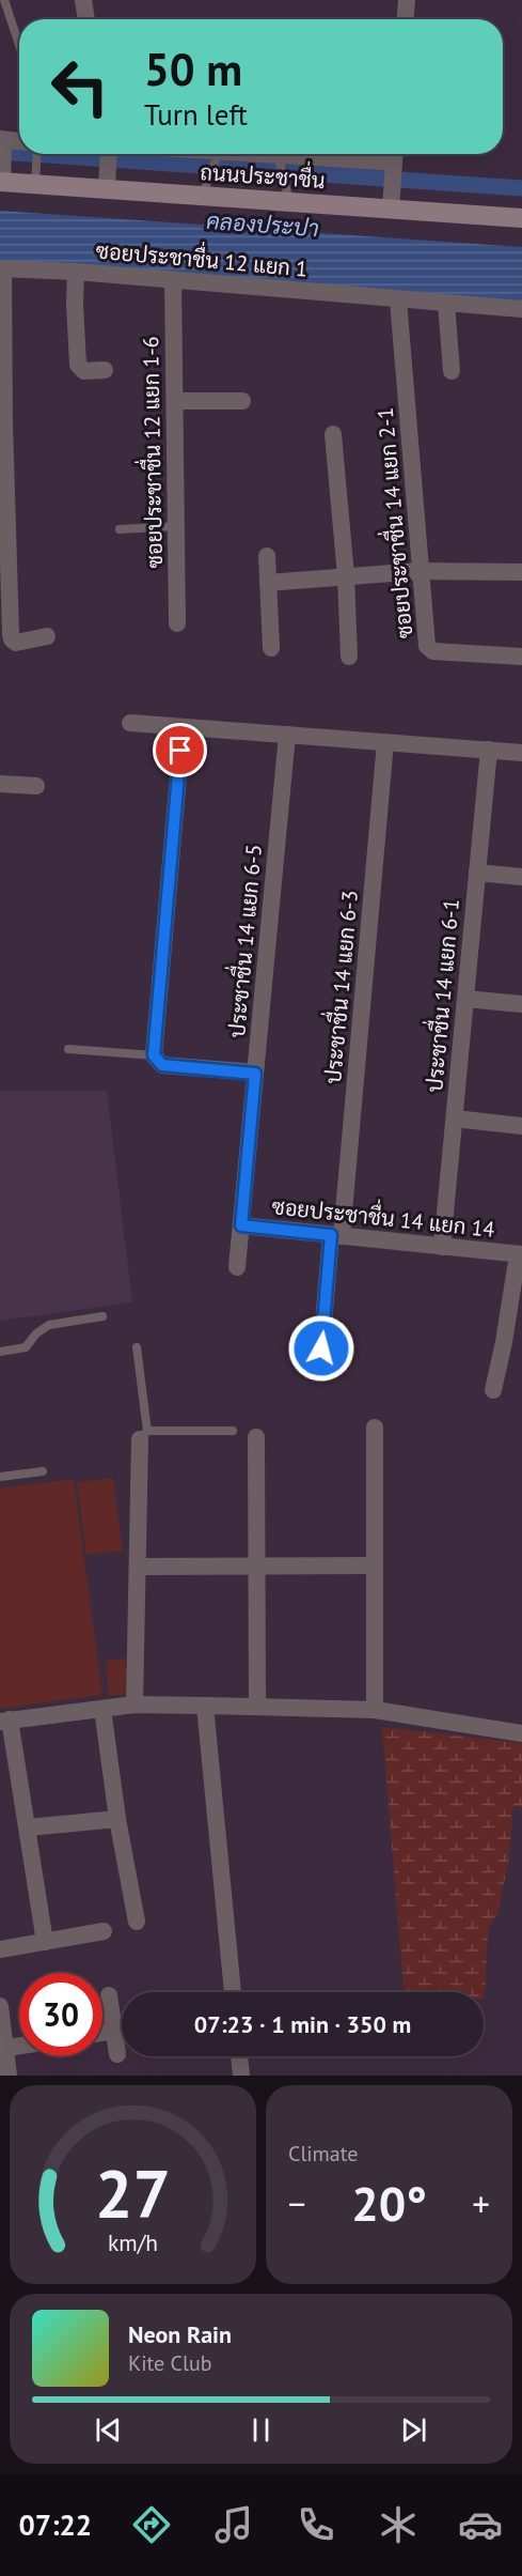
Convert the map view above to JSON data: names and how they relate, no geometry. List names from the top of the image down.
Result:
{
  "streets": {
    "main road": ["ถนนประชาชื่น"],
    "street": [
      "ซอยประชาชื่น 12 แยก 1",
      "ซอยประชาชื่น 12 แยก 1-6",
      "ซอยประชาชื่น 14 แยก 2-1",
      "ประชาชื่น 14 แยก 6-5",
      "ประชาชื่น 14 แยก 6-3",
      "ประชาชื่น 14 แยก 6-1",
      "ซอยประชาชื่น 14 แยก 14"
    ]
  },
  "crossings": [
    ["ซอยประชาชื่น 12 แยก 1", "ซอยประชาชื่น 12 แยก 1-6"],
    ["ซอยประชาชื่น 12 แยก 1", "ซอยประชาชื่น 14 แยก 2-1"],
    ["ประชาชื่น 14 แยก 6-5", "ซอยประชาชื่น 14 แยก 14"],
    ["ประชาชื่น 14 แยก 6-3", "ซอยประชาชื่น 14 แยก 14"],
    ["ประชาชื่น 14 แยก 6-1", "ซอยประชาชื่น 14 แยก 14"]
  ],
  "water": ["คลองประปา"],
  "page": {
    "turn": ["50 m", "Turn left"],
    "limit": "30",
    "trip": "07:23 · 1 min · 350 m",
    "tile": "Climate",
    "heat": ["−", "20°", "+"],
    "song": ["Neon Rain", "Kite Club"],
    "tabs": "07:22",
    "gauge": ["27", "km/h"]
  }
}
